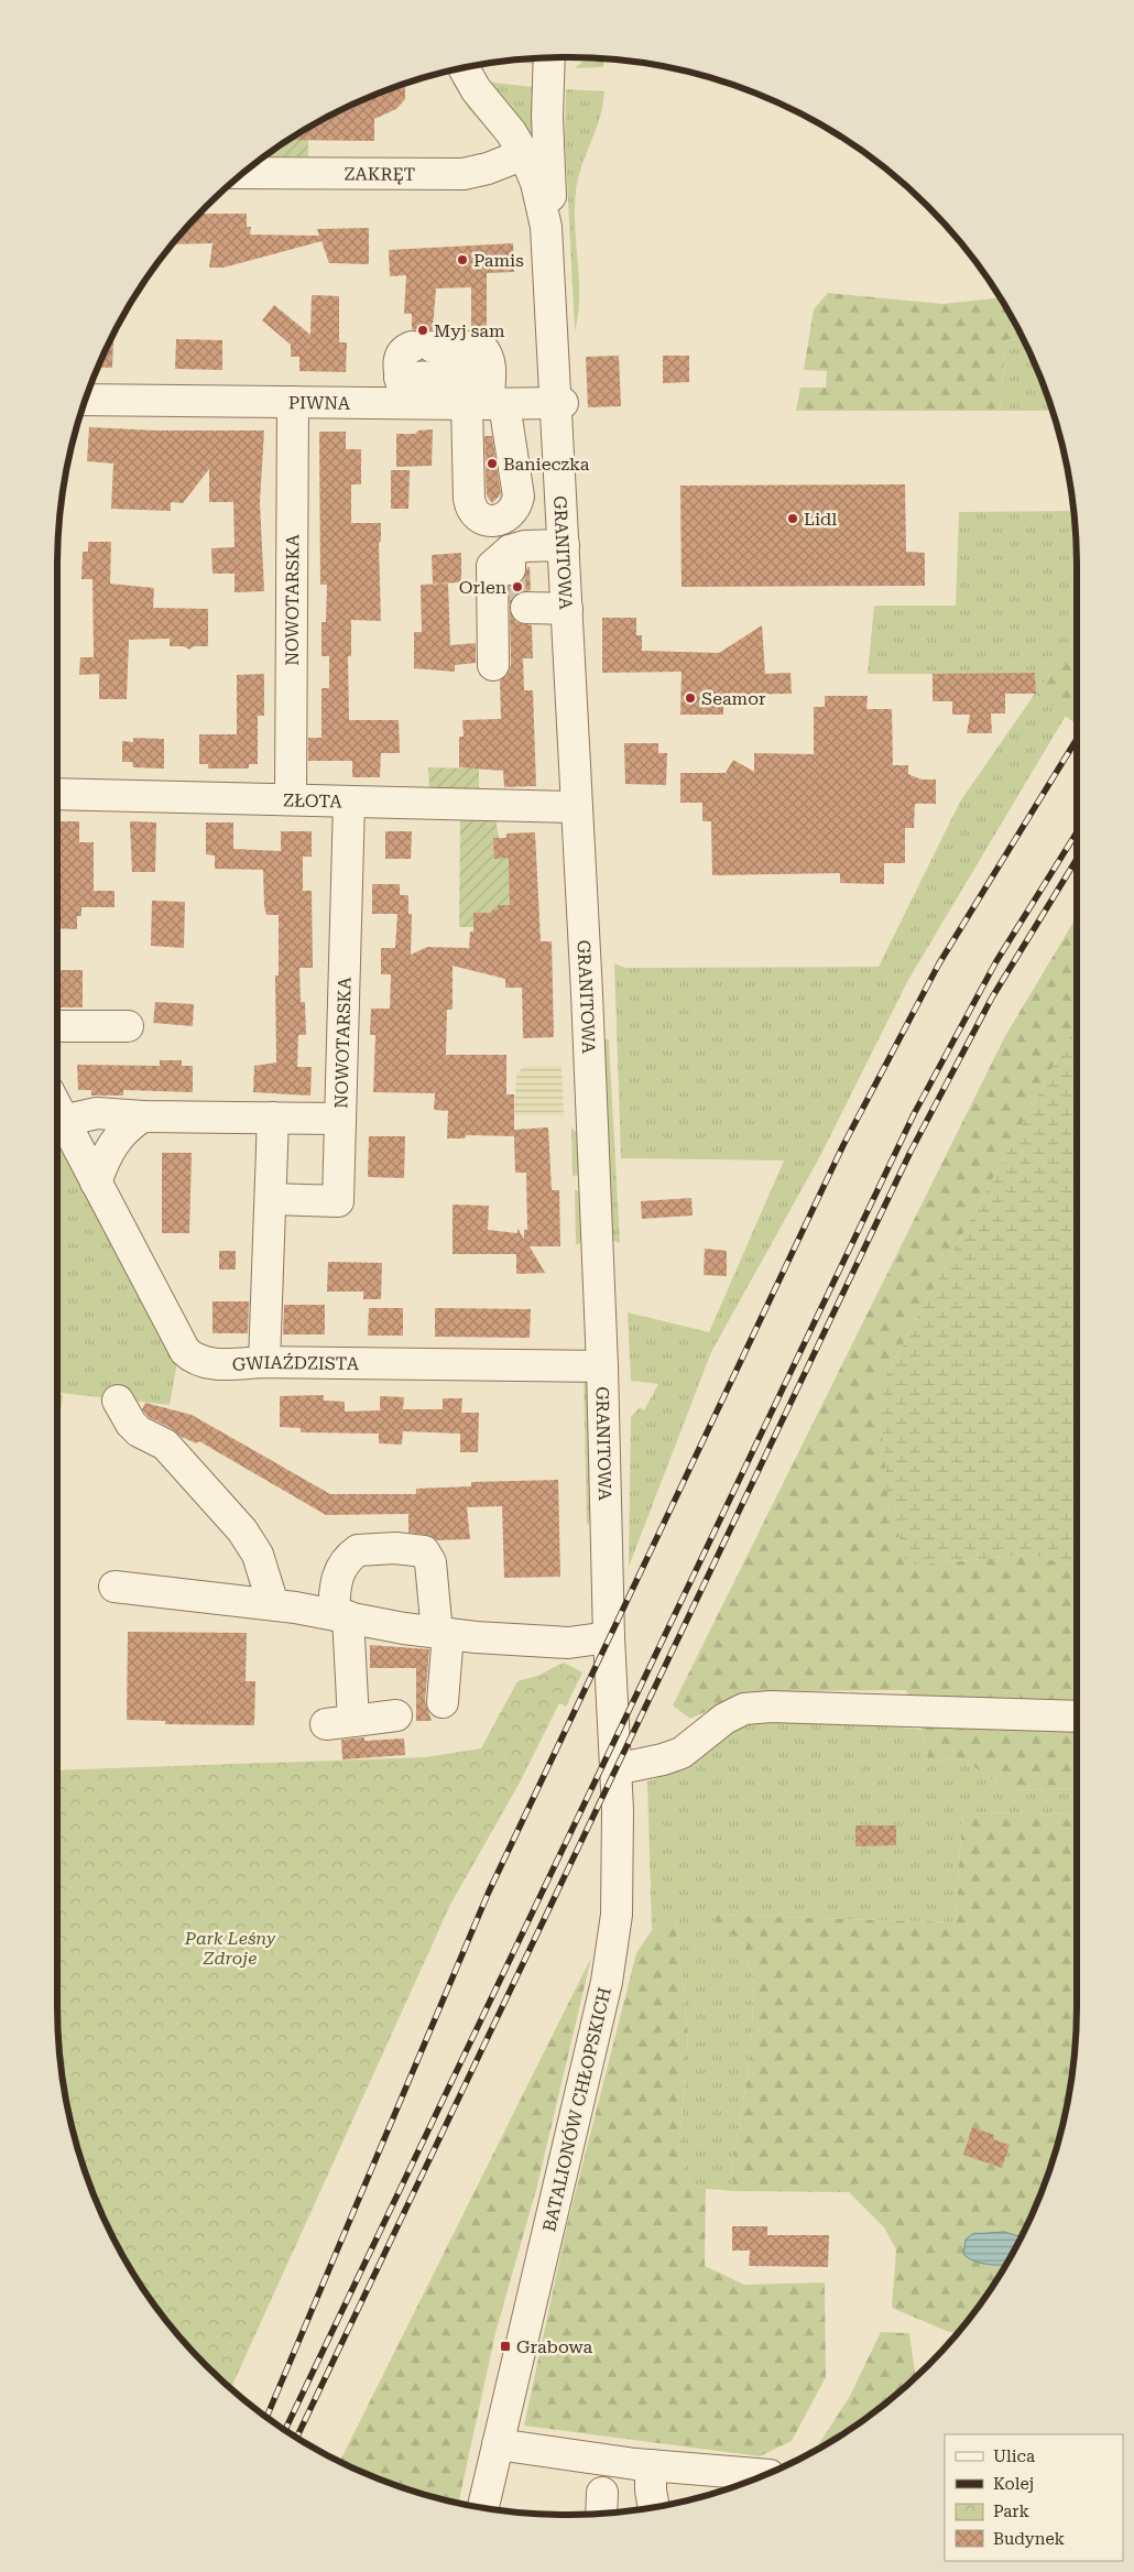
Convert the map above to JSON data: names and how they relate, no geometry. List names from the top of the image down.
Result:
{
  "streets": {
    "street": [
      "ZAKRĘT",
      "PIWNA",
      "GRANITOWA",
      "NOWOTARSKA",
      "ZŁOTA",
      "GWIAŹDZISTA",
      "BATALIONÓW CHŁOPSKICH"
    ]
  },
  "crossings": [
    ["ZAKRĘT", "GRANITOWA"],
    ["PIWNA", "GRANITOWA"],
    ["PIWNA", "NOWOTARSKA"],
    ["GRANITOWA", "ZŁOTA"],
    ["GRANITOWA", "GWIAŹDZISTA"],
    ["GRANITOWA", "BATALIONÓW CHŁOPSKICH"],
    ["NOWOTARSKA", "ZŁOTA"]
  ],
  "parks": ["Park Leśny Zdroje"],
  "places": {
    "other": [
      "Pamis",
      "Myj sam",
      "Banieczka",
      "Lidl",
      "Orlen",
      "Seamor"
    ],
    "transit": ["Grabowa"]
  },
  "legend": [
    "Ulica",
    "Kolej",
    "Park",
    "Budynek"
  ]
}
